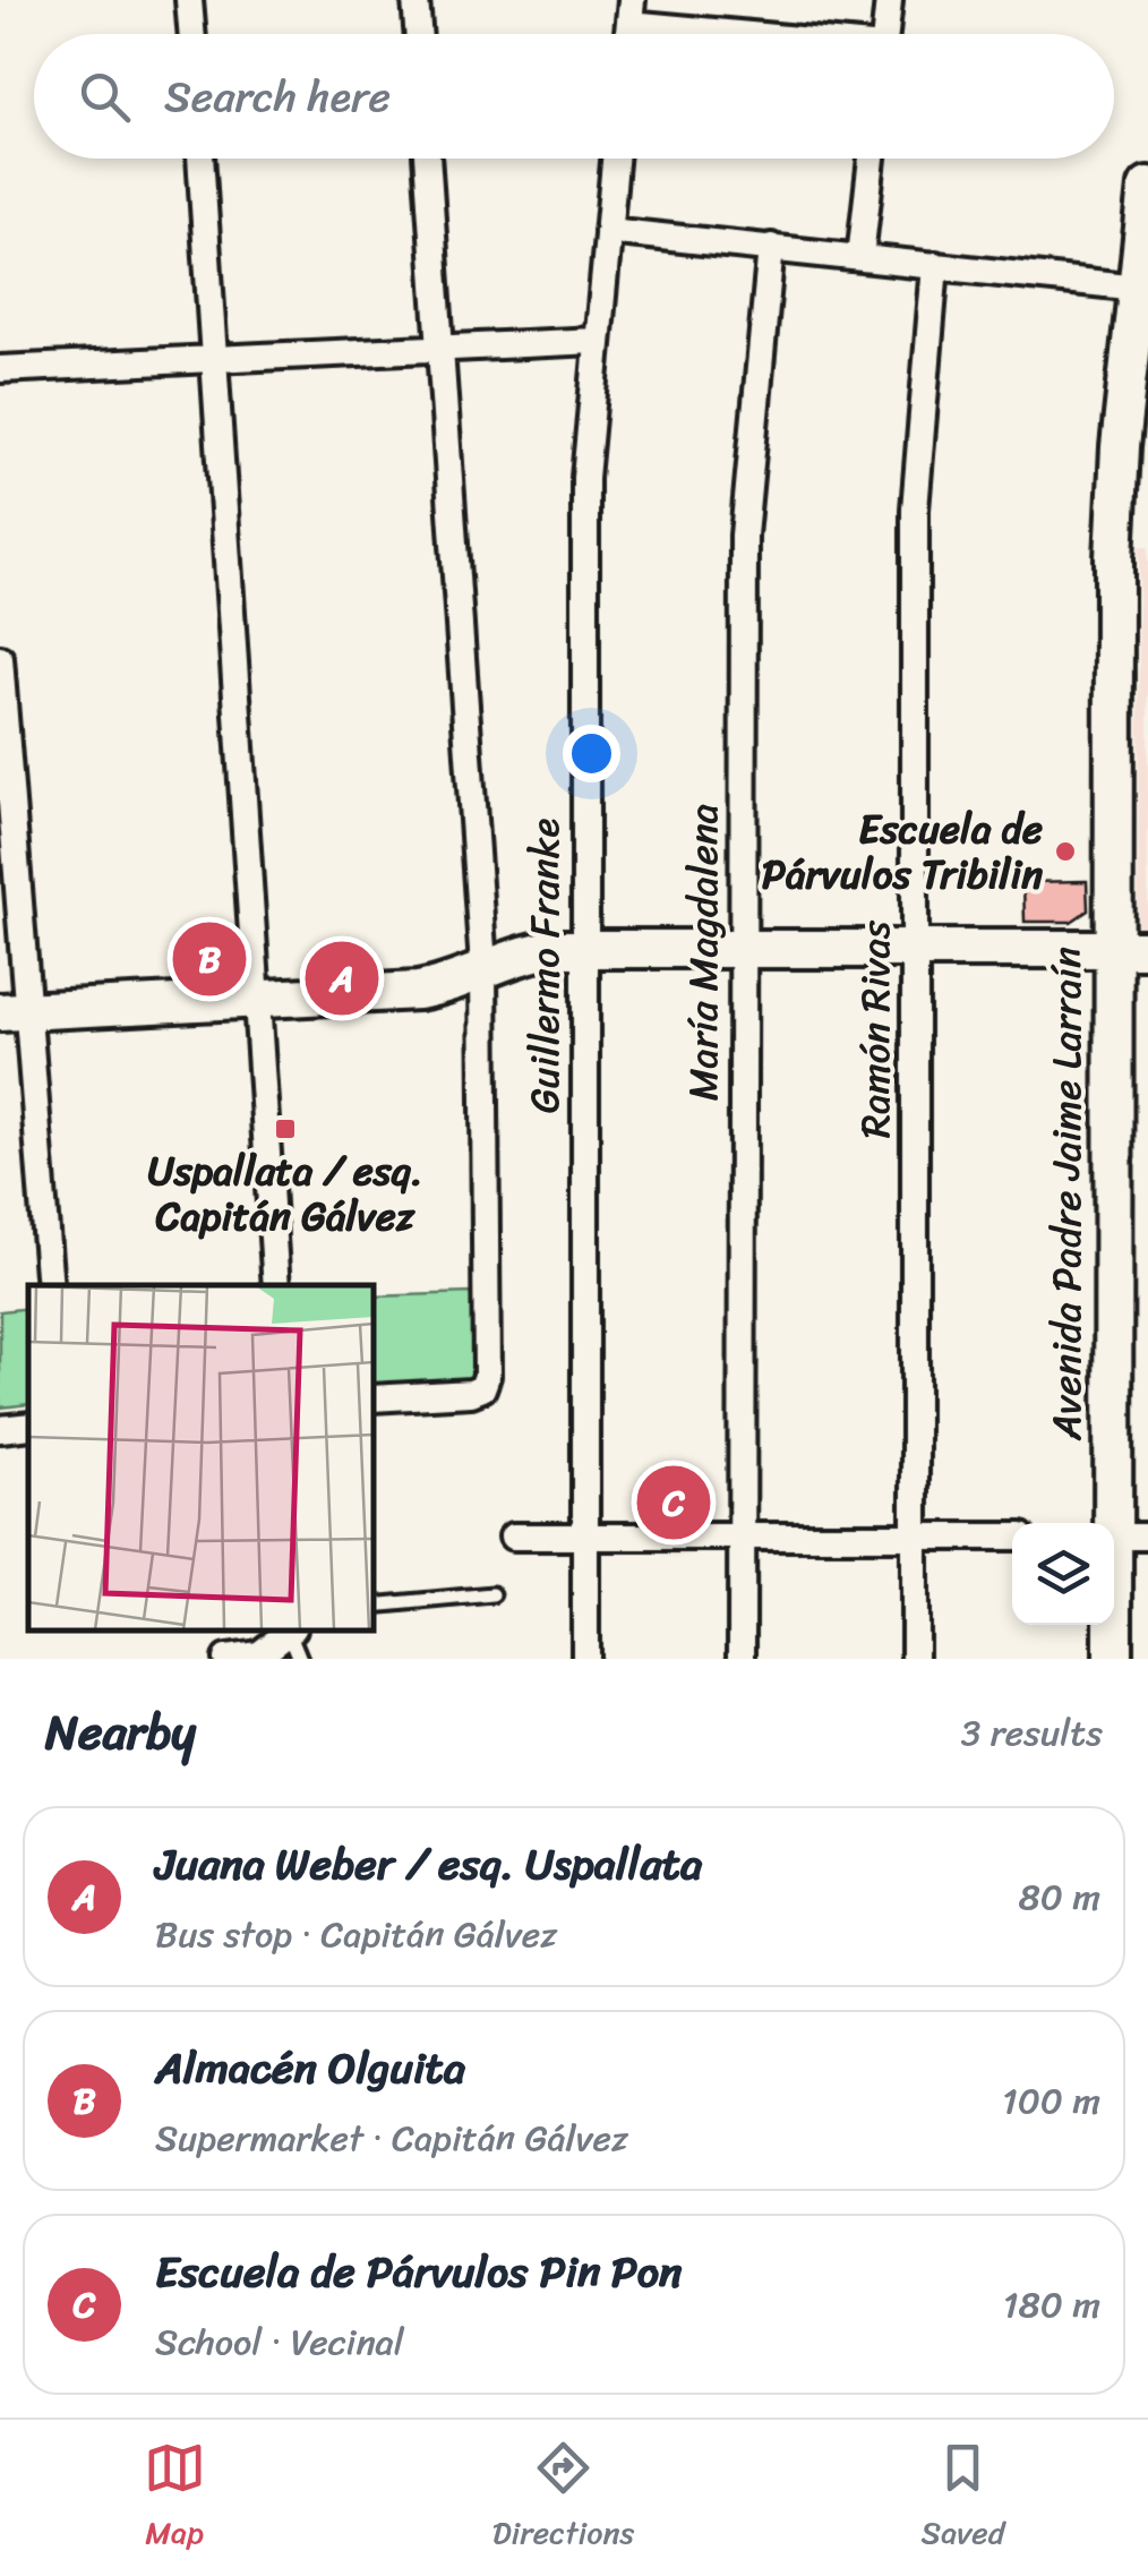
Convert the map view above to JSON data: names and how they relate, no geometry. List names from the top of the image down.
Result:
{
  "streets": {
    "street": [
      "María Magdalena",
      "Guillermo Franke",
      "Ramón Rivas",
      "Avenida Padre Jaime Larraín"
    ]
  },
  "places": {
    "other": ["Escuela de Párvulos Tribilin"],
    "transit": ["Uspallata / esq. Capitán Gálvez"]
  },
  "page": {
    "search": "Search here",
    "pins": ["B", "A", "C"],
    "heading": ["Nearby", "3 results"],
    "list": [
      {
        "mark": "A",
        "name": "Juana Weber / esq. Uspallata",
        "note": "Bus stop · Capitán Gálvez",
        "value": "80 m"
      },
      {
        "mark": "B",
        "name": "Almacén Olguita",
        "note": "Supermarket · Capitán Gálvez",
        "value": "100 m"
      },
      {
        "mark": "C",
        "name": "Escuela de Párvulos Pin Pon",
        "note": "School · Vecinal",
        "value": "180 m"
      }
    ],
    "nav": ["Map", "Directions", "Saved"]
  }
}
